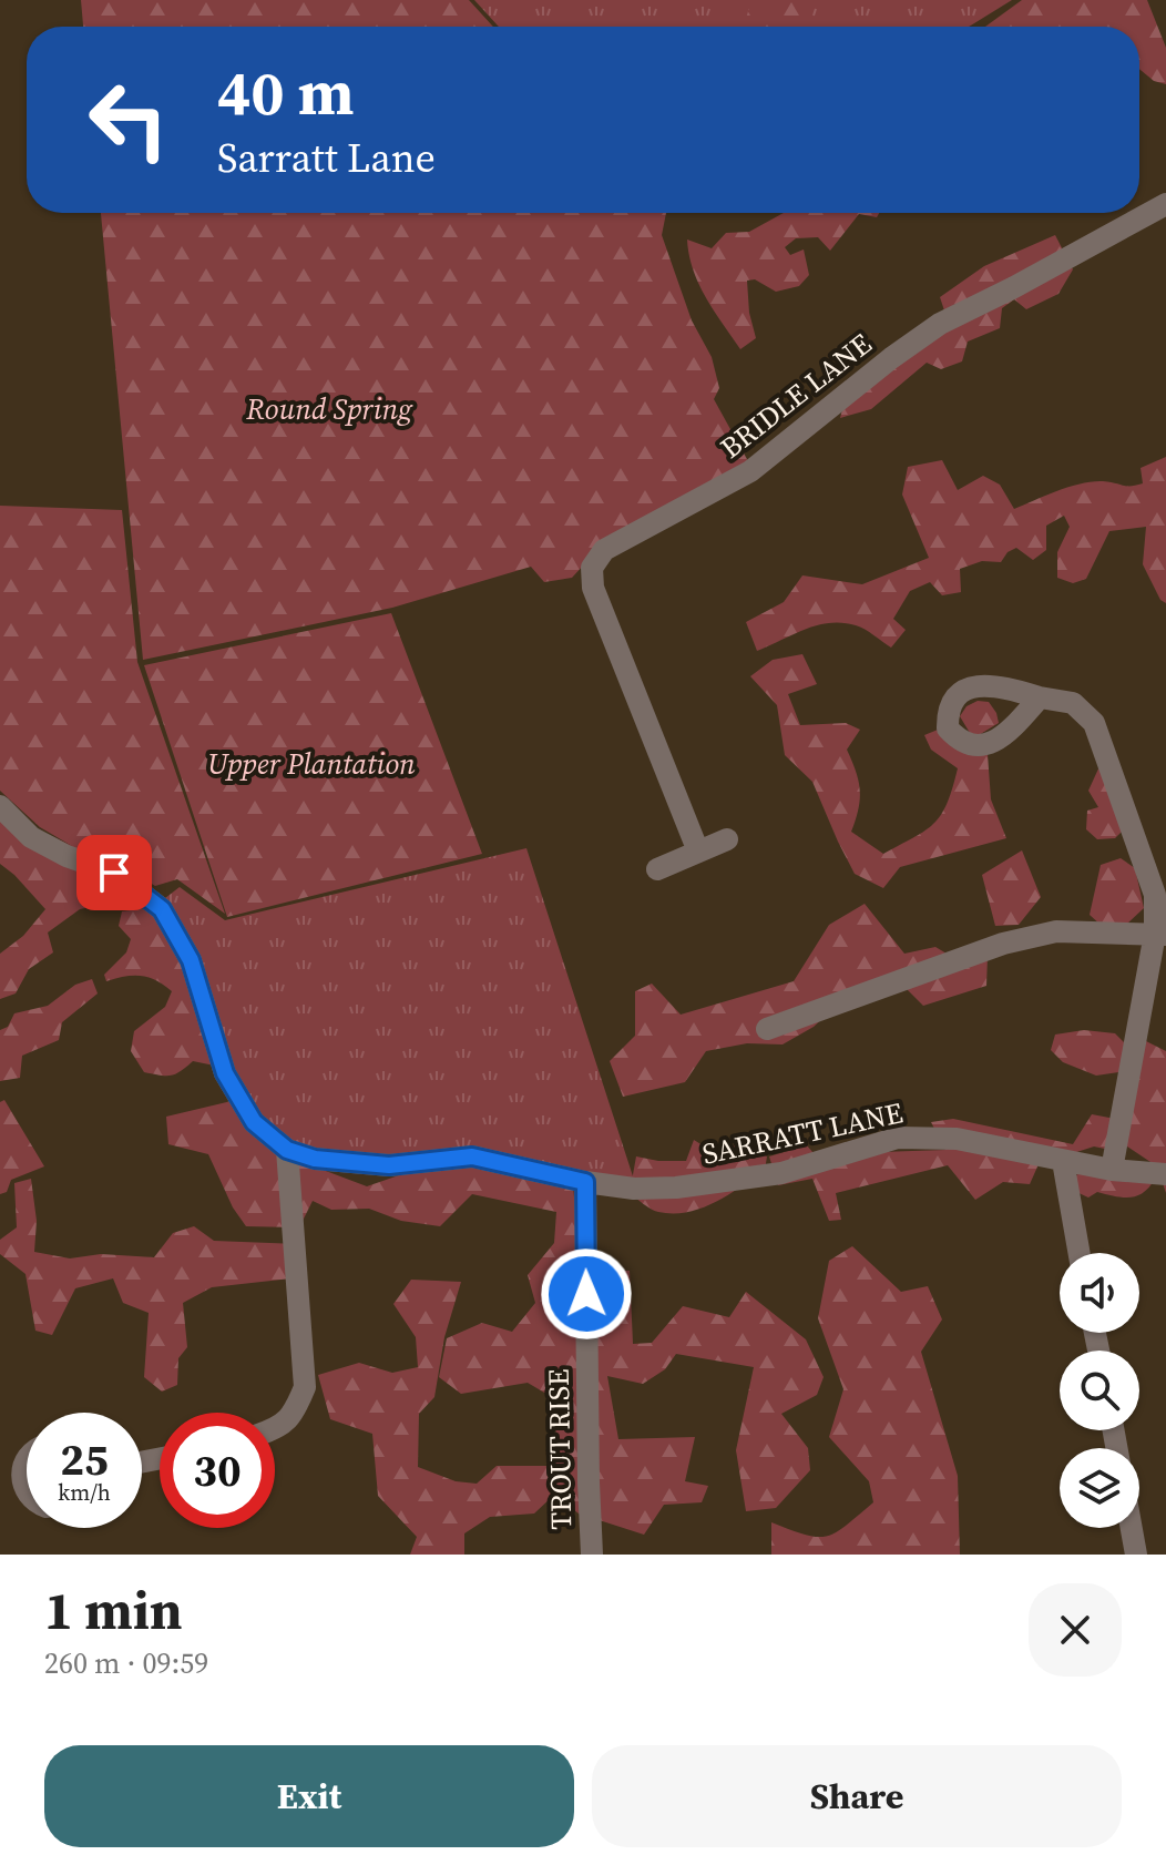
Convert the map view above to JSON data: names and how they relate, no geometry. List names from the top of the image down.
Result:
{
  "streets": {
    "street": ["BRIDLE LANE", "SARRATT LANE", "TROUT RISE"]
  },
  "crossings": [
    ["SARRATT LANE", "TROUT RISE"]
  ],
  "parks": ["Round Spring", "Upper Plantation"],
  "page": {
    "turn": ["40 m", "Sarratt Lane"],
    "speed": "25 km/h",
    "limit": "30",
    "heading": ["1 min", "260 m · 09:59"],
    "buttons": ["Exit", "Share"]
  }
}
